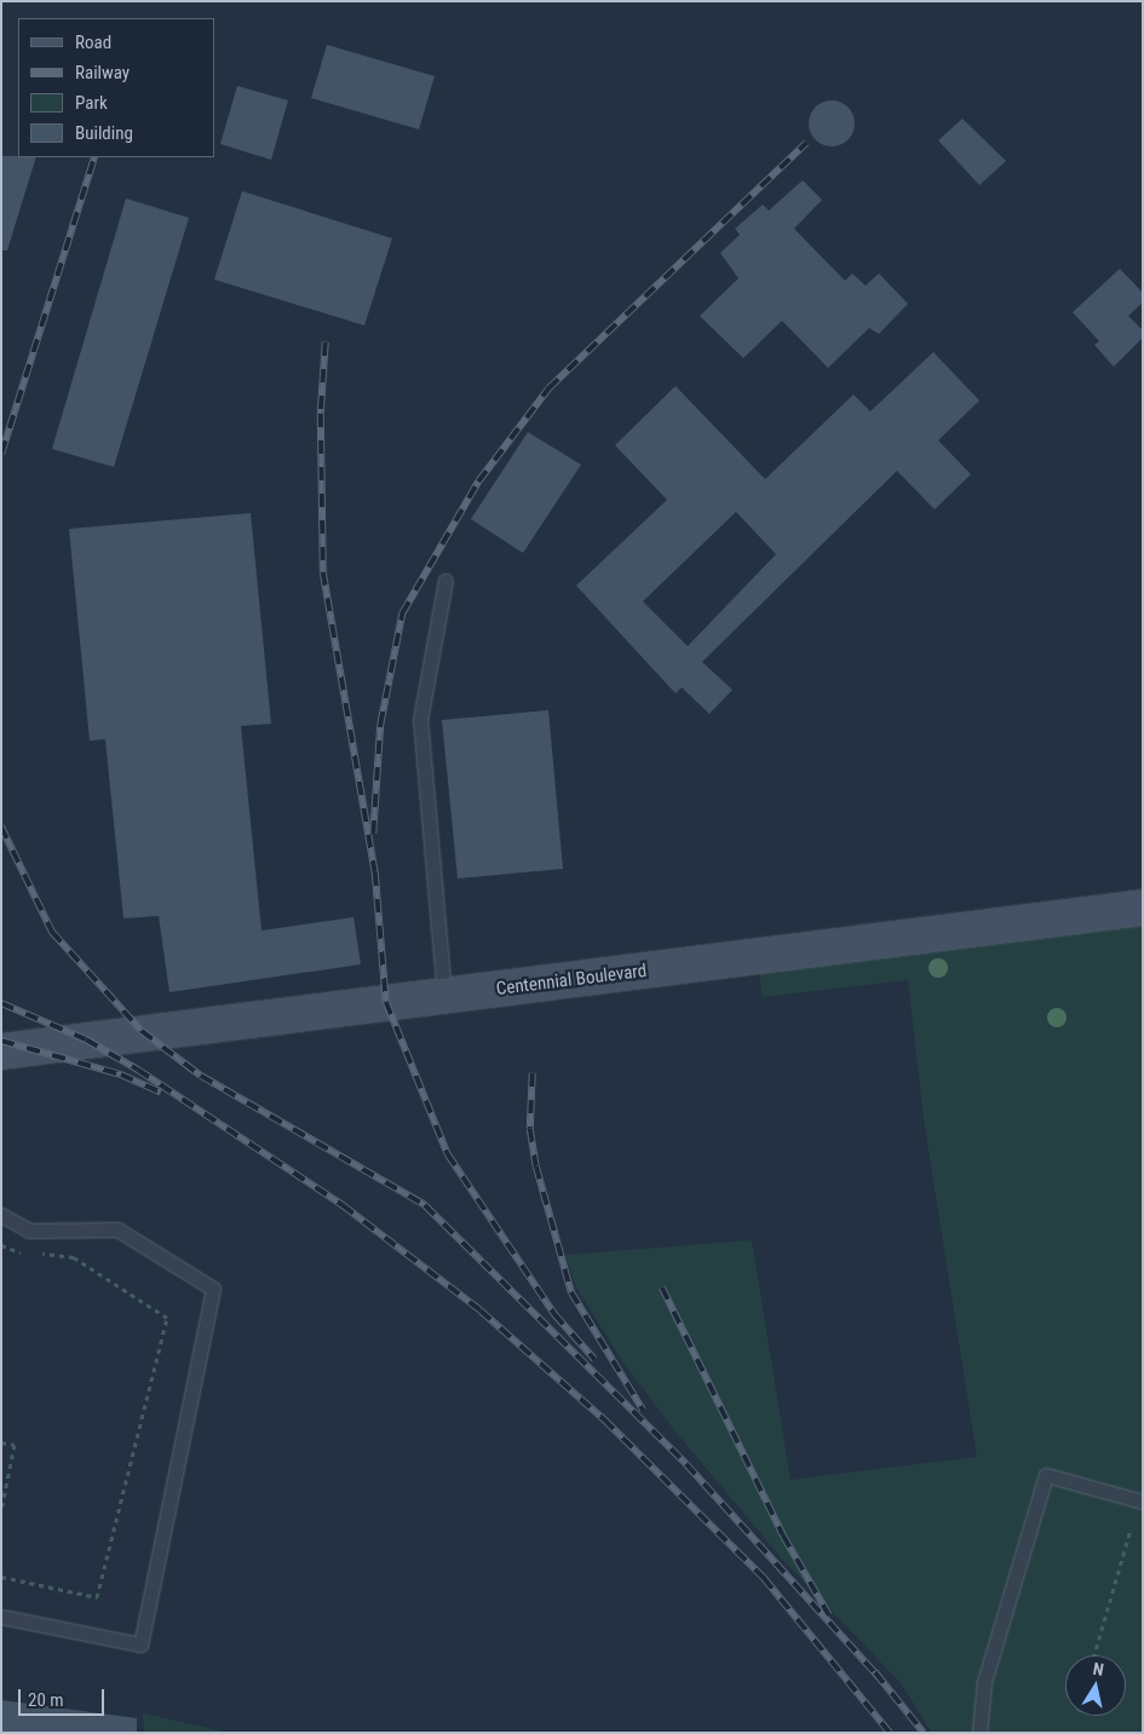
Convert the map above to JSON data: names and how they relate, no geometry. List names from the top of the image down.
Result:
{
  "streets": {
    "main road": ["Centennial Boulevard"]
  },
  "legend": [
    "Road",
    "Railway",
    "Park",
    "Building"
  ],
  "scale_bar": "20 m",
  "north": "top"
}
